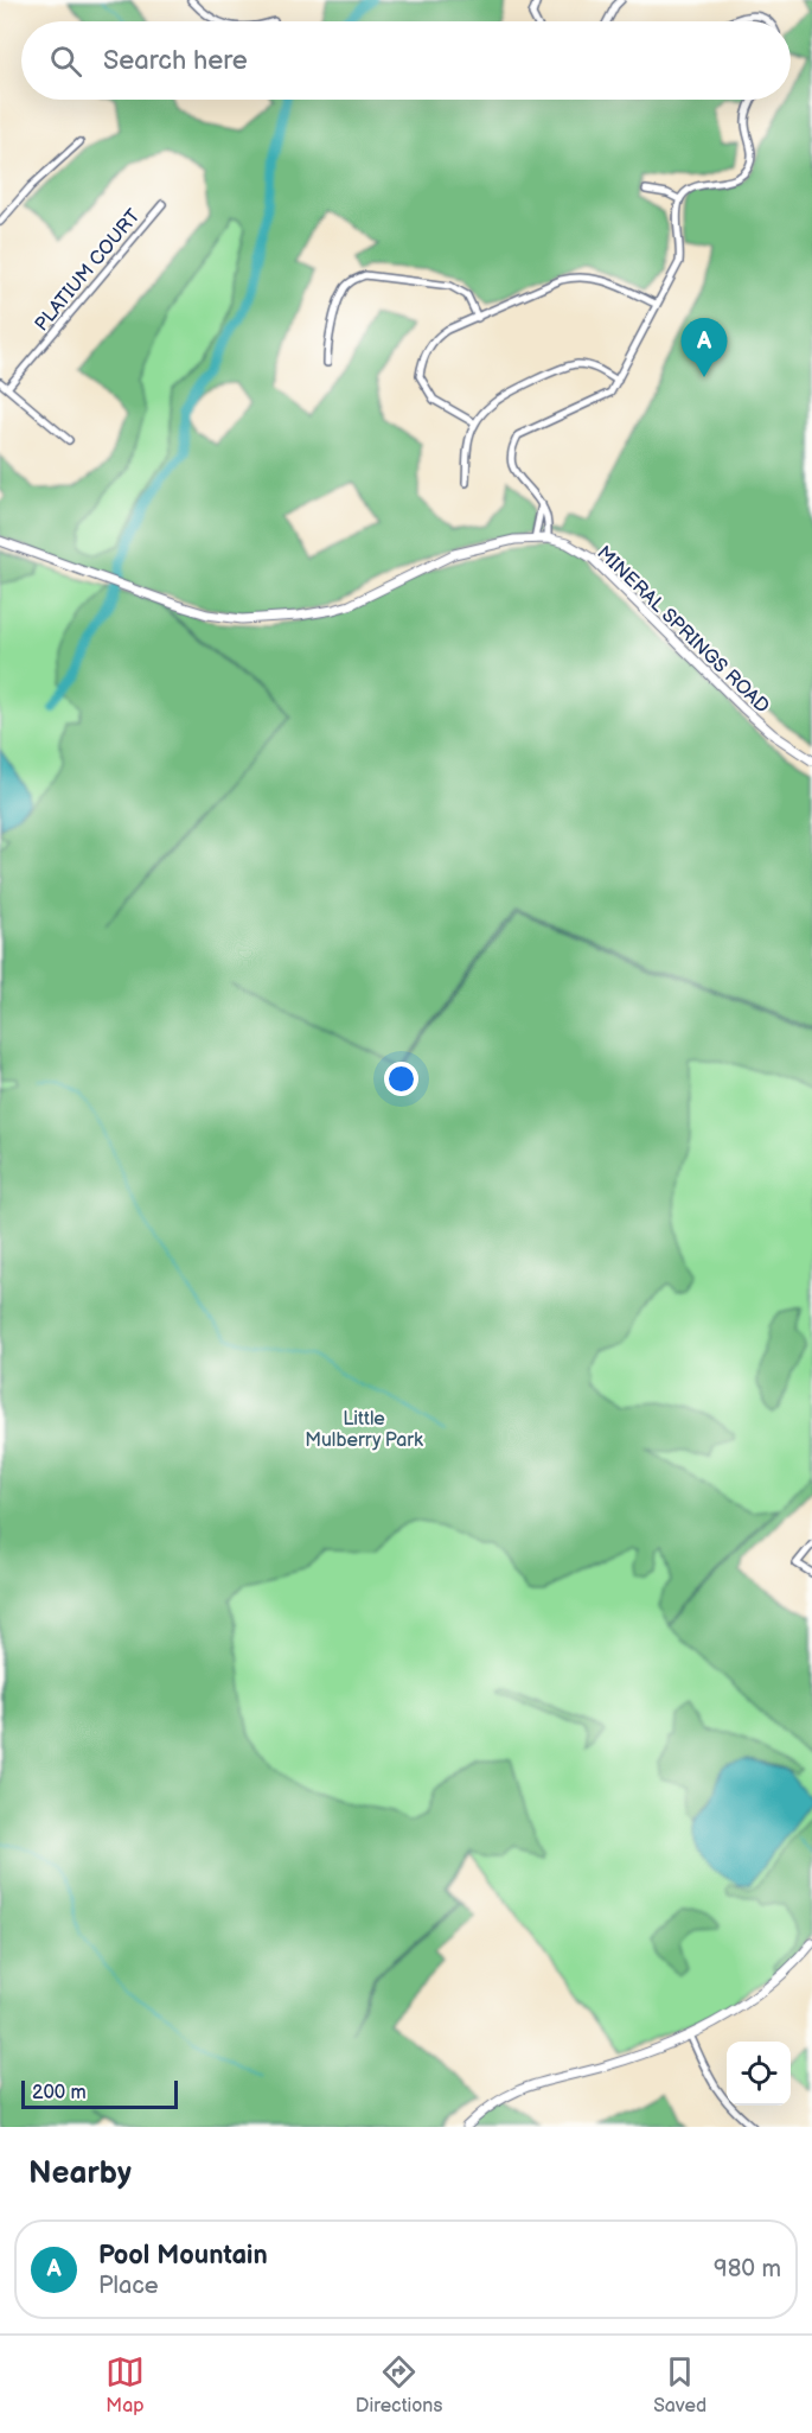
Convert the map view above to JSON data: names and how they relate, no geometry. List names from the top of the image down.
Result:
{
  "streets": {
    "street": ["PLATIUM COURT", "MINERAL SPRINGS ROAD"]
  },
  "parks": ["Little Mulberry Park"],
  "scale_bar": "200 m",
  "page": {
    "search": "Search here",
    "pins": "A",
    "scale": "200 m",
    "heading": "Nearby",
    "list": [
      {
        "mark": "A",
        "name": "Pool Mountain",
        "note": "Place",
        "value": "980 m"
      }
    ],
    "nav": ["Map", "Directions", "Saved"]
  }
}
